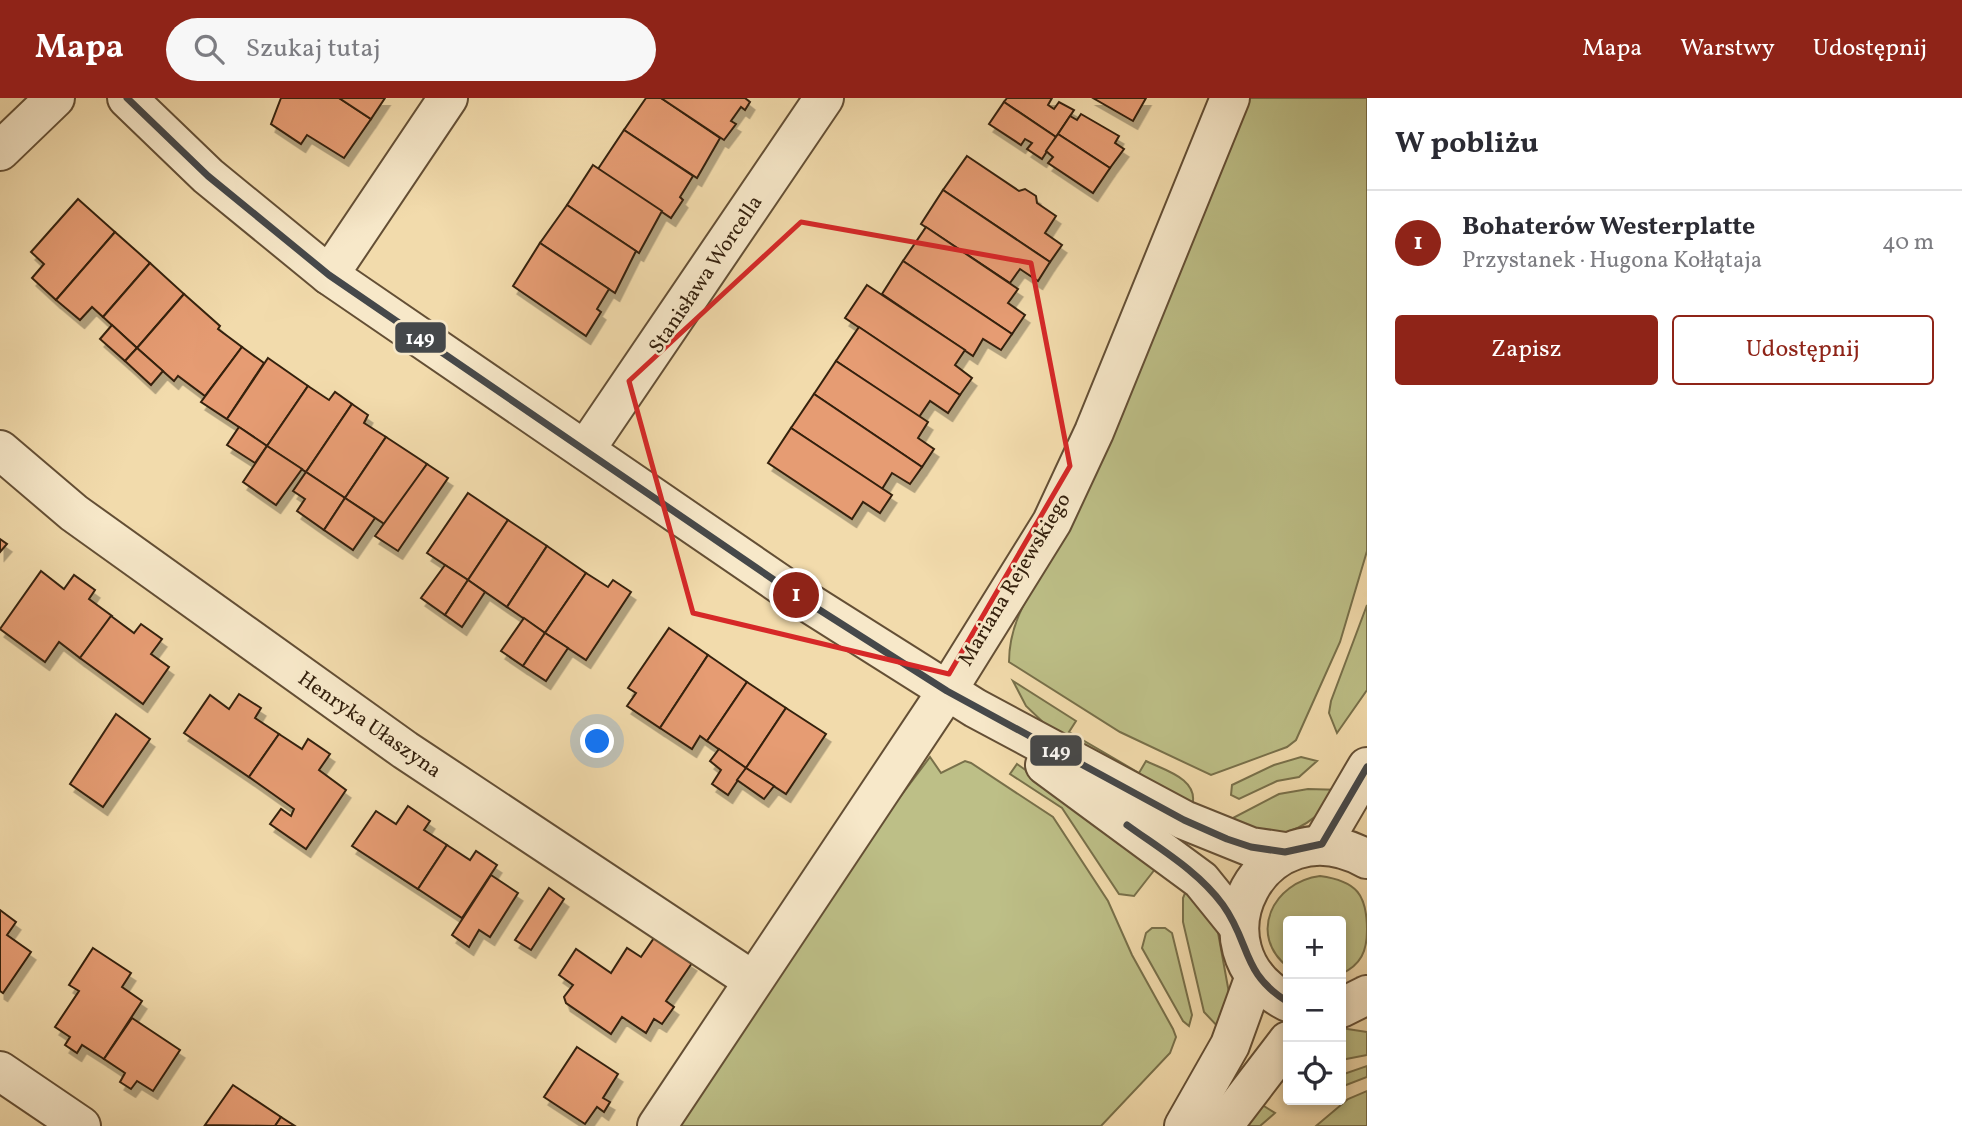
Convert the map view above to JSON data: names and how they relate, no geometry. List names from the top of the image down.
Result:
{
  "streets": {
    "street": ["Stanisława Worcella", "Mariana Rejewskiego", "Henryka Ułaszyna"]
  },
  "crossings": [
    ["Mariana Rejewskiego", "Henryka Ułaszyna"]
  ],
  "lines": ["transit line 149"],
  "page": {
    "header": "Mapa",
    "search": "Szukaj tutaj",
    "nav": ["Mapa", "Warstwy", "Udostępnij"],
    "heading": "W pobliżu",
    "list": [
      {
        "mark": "1",
        "name": "Bohaterów Westerplatte",
        "note": "Przystanek · Hugona Kołłątaja",
        "value": "40 m"
      }
    ],
    "buttons": ["Zapisz", "Udostępnij"],
    "pins": "1",
    "map_buttons": ["+", "−"]
  }
}
